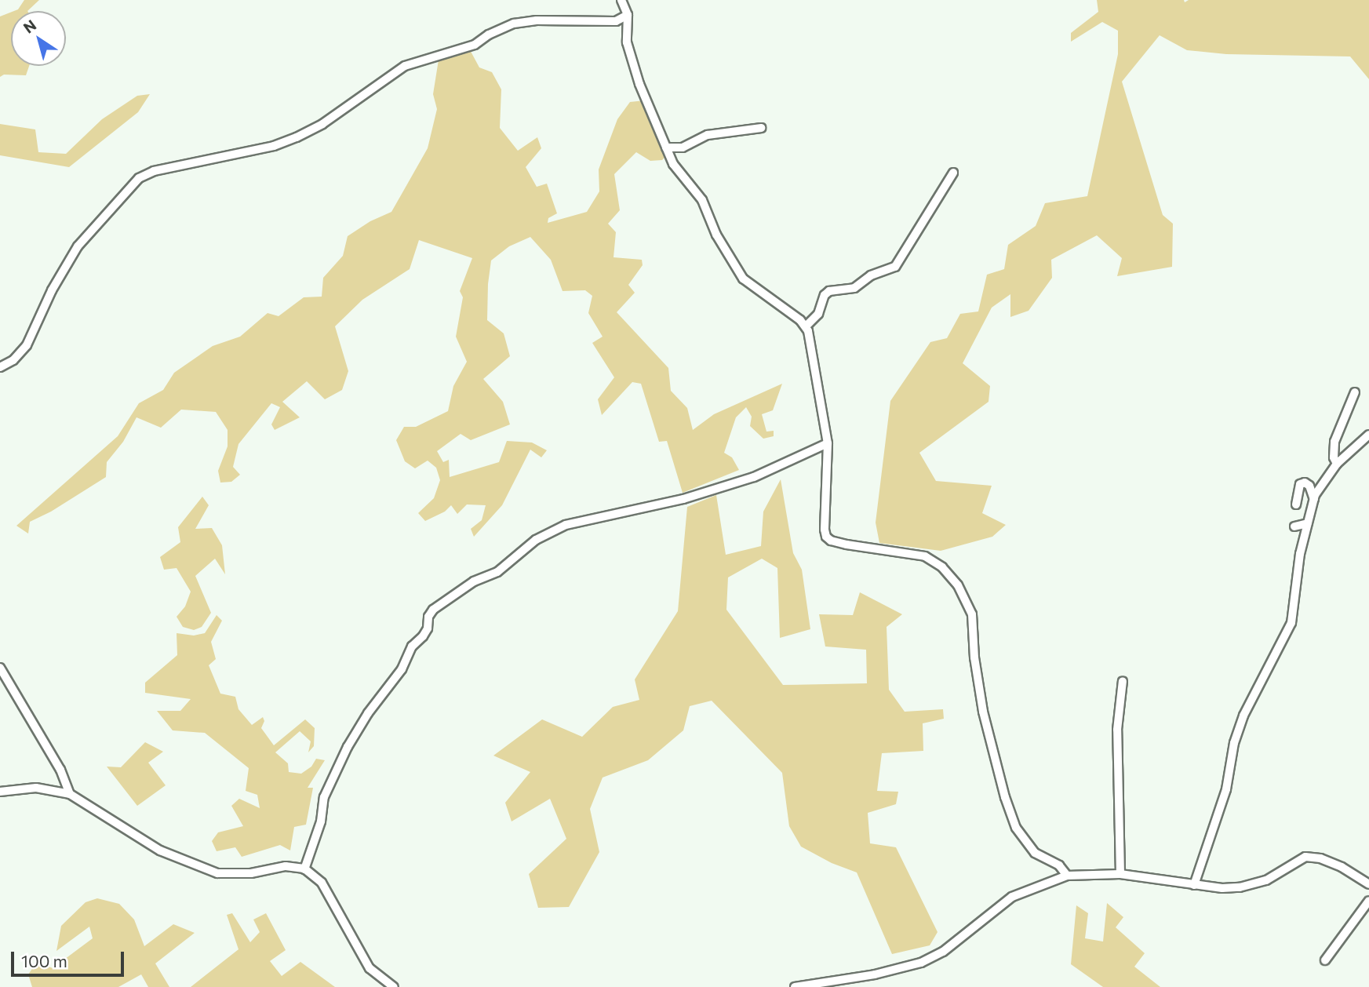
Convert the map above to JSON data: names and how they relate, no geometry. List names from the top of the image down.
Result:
{
  "scale_bar": "100 m",
  "north": "top left"
}
